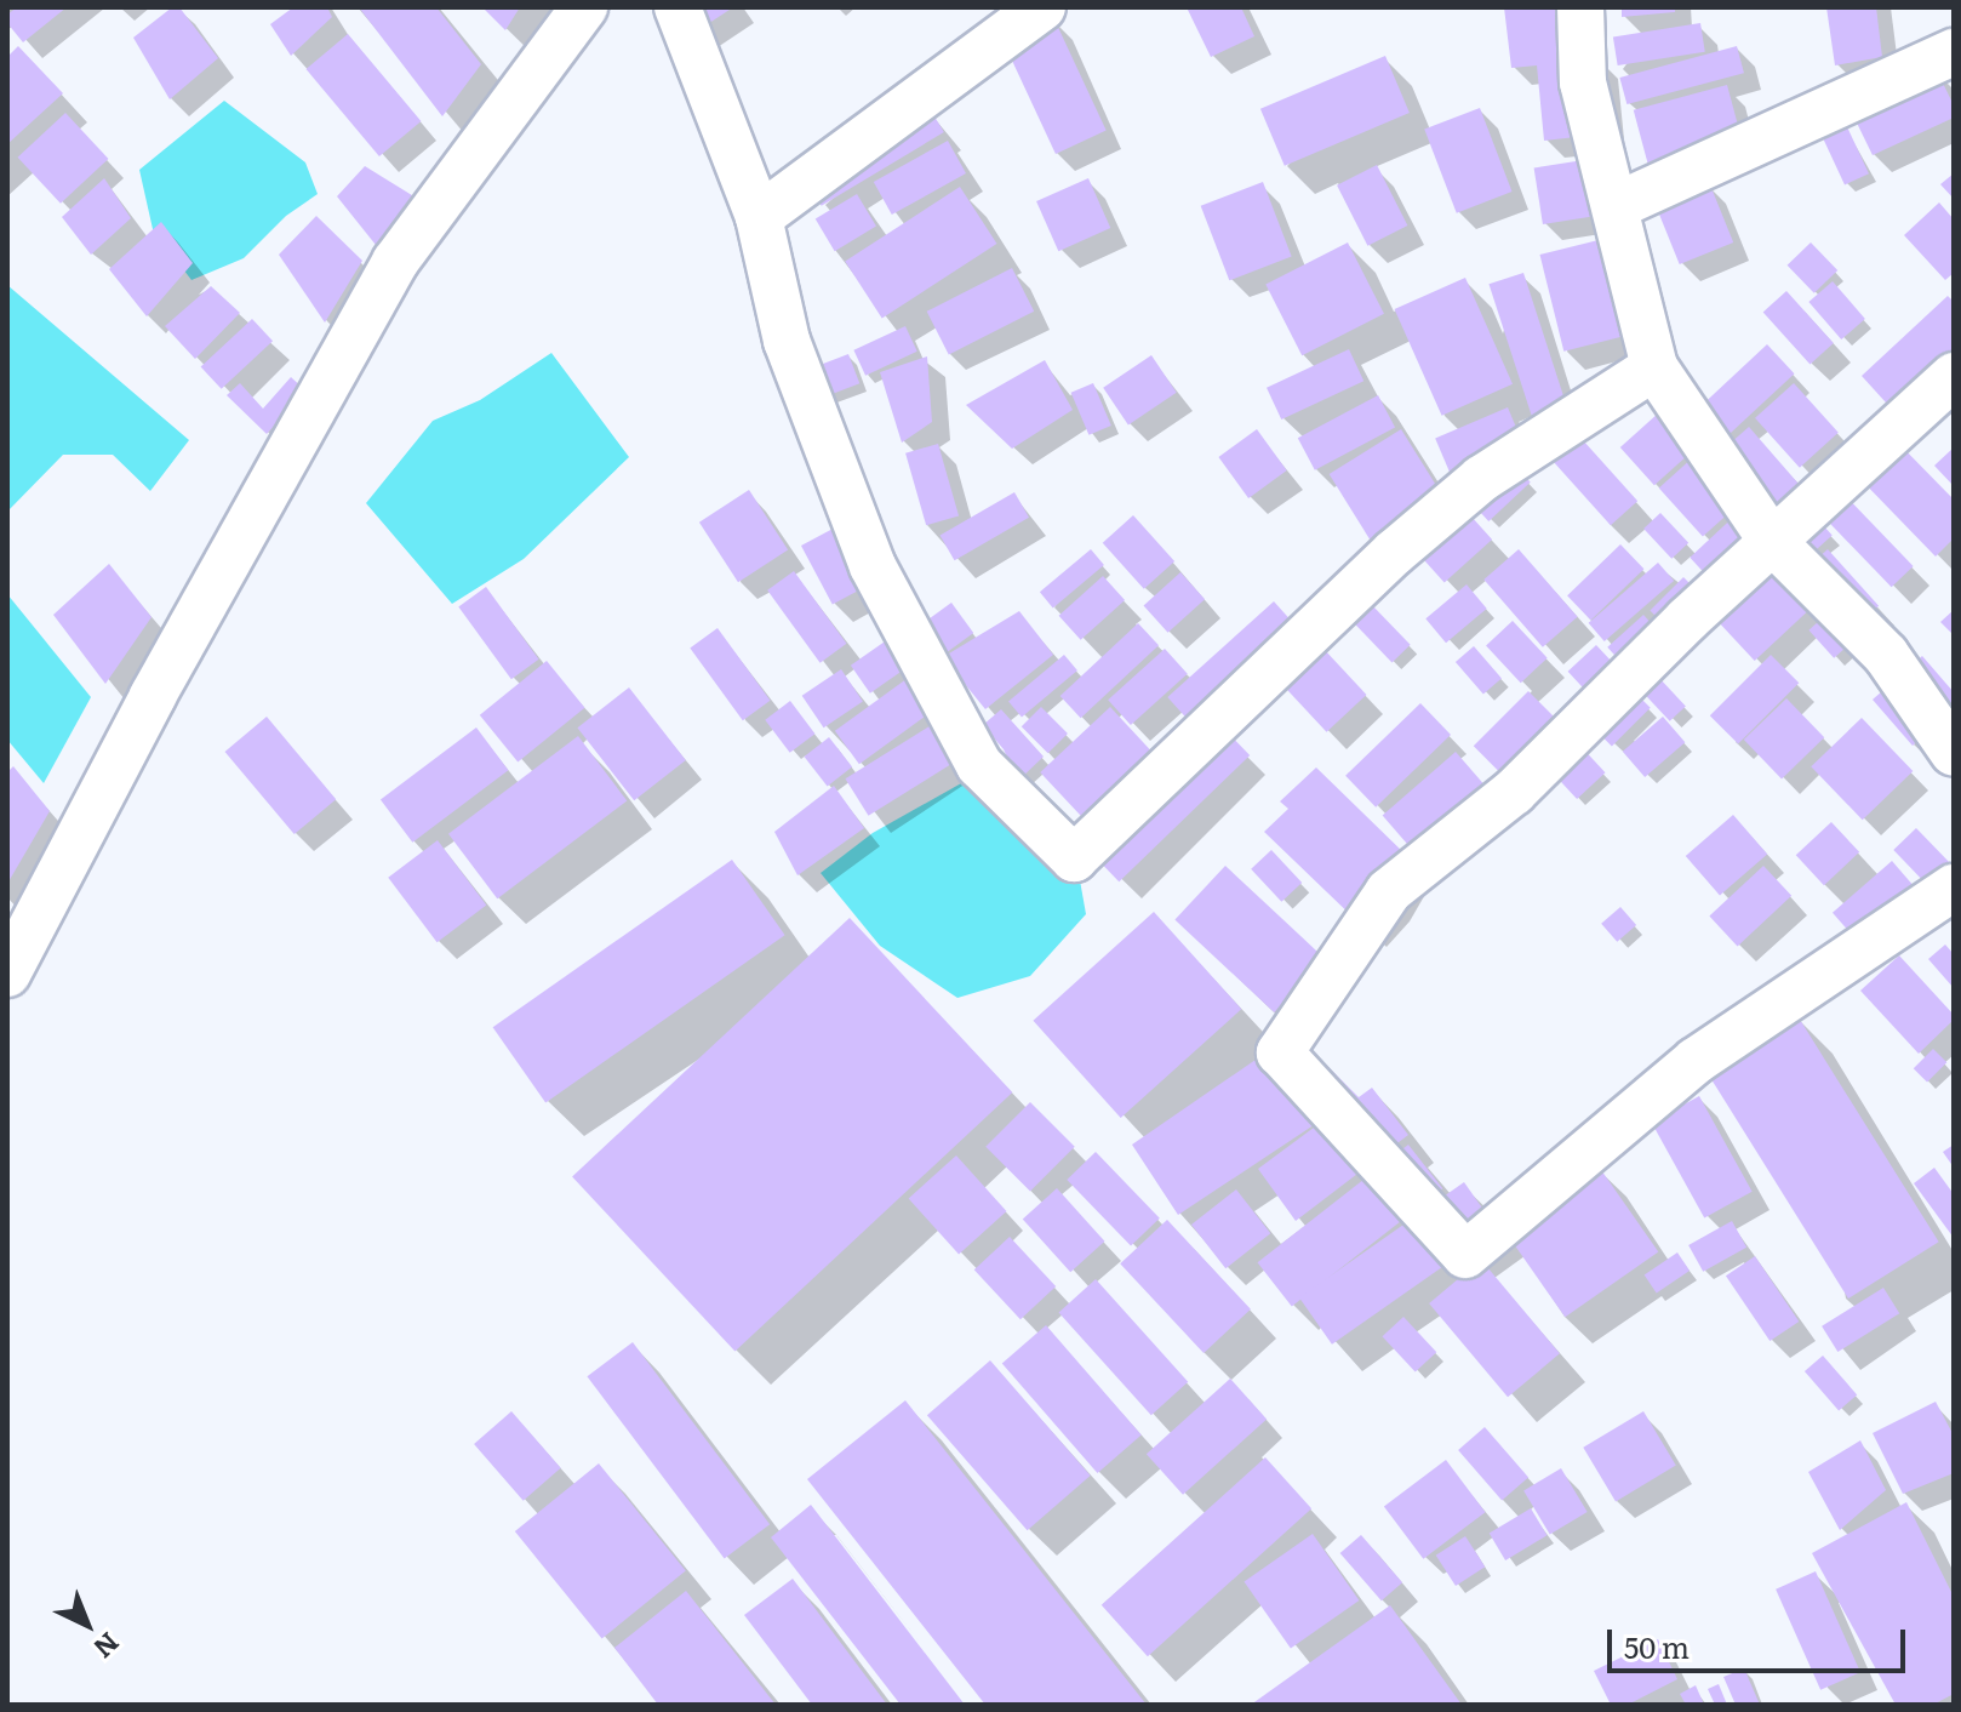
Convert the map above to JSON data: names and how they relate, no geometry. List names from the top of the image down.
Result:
{
  "scale_bar": "50 m",
  "north": "bottom right"
}
